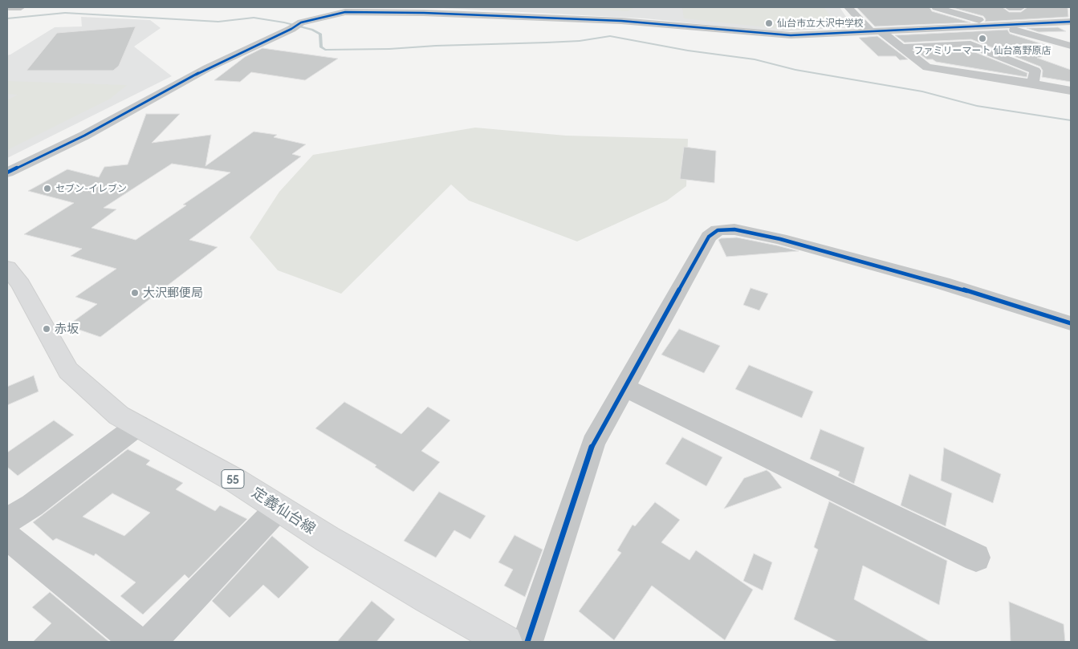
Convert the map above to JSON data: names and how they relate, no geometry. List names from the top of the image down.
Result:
{
  "streets": {
    "main road": ["55", "定義仙台線"]
  },
  "places": [
    "仙台市立大沢中学校",
    "ファミリーマート 仙台高野原店",
    "セブン-イレブン",
    "大沢郵便局",
    "赤坂"
  ]
}
